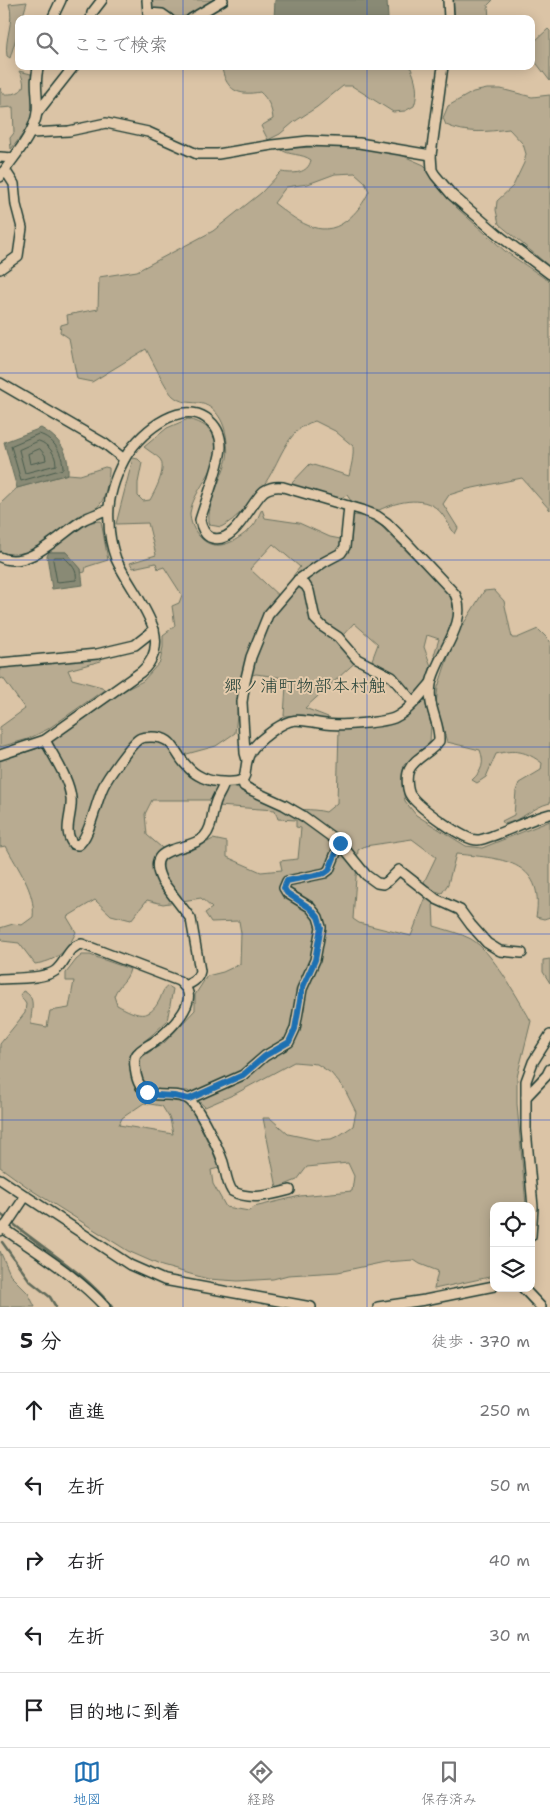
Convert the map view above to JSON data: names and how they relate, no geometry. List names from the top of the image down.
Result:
{
  "districts": ["郷ノ浦町物部本村触"],
  "page": {
    "search": "ここで検索",
    "heading": ["5 分", "徒歩 · 370 m"],
    "list": [
      ["直進", "250 m"],
      ["左折", "50 m"],
      ["右折", "40 m"],
      ["左折", "30 m"],
      "目的地に到着"
    ],
    "nav": ["地図", "経路", "保存済み"]
  }
}
